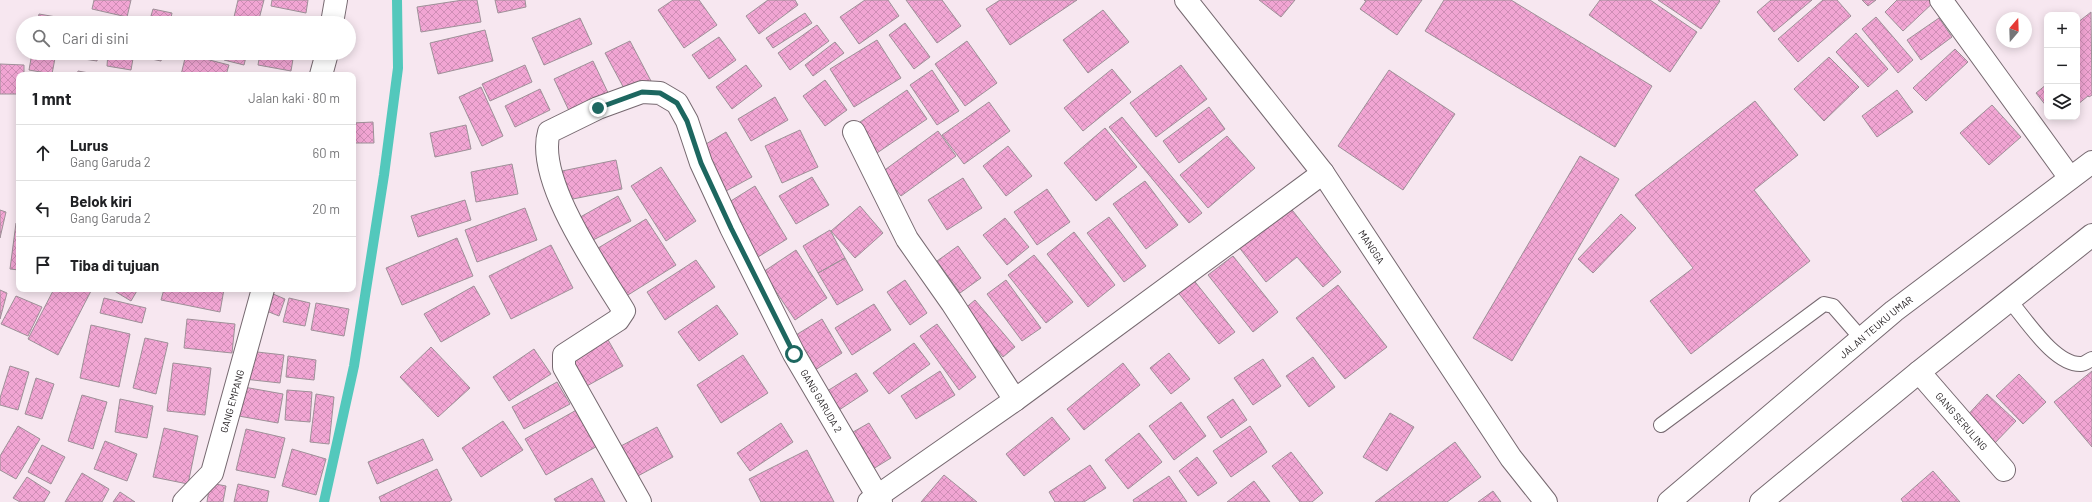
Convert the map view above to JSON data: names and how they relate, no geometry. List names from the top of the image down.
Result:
{
  "streets": {
    "main road": [
      "MANGGA",
      "JALAN TEUKU UMAR",
      "GANG EMPANG",
      "GANG GARUDA 2",
      "GANG SERULING"
    ]
  },
  "north": "top",
  "page": {
    "map_buttons": ["+", "−"],
    "search": "Cari di sini",
    "heading": ["1 mnt", "Jalan kaki · 80 m"],
    "list": [
      ["Lurus", "Gang Garuda 2", "60 m"],
      ["Belok kiri", "Gang Garuda 2", "20 m"],
      "Tiba di tujuan"
    ]
  }
}
